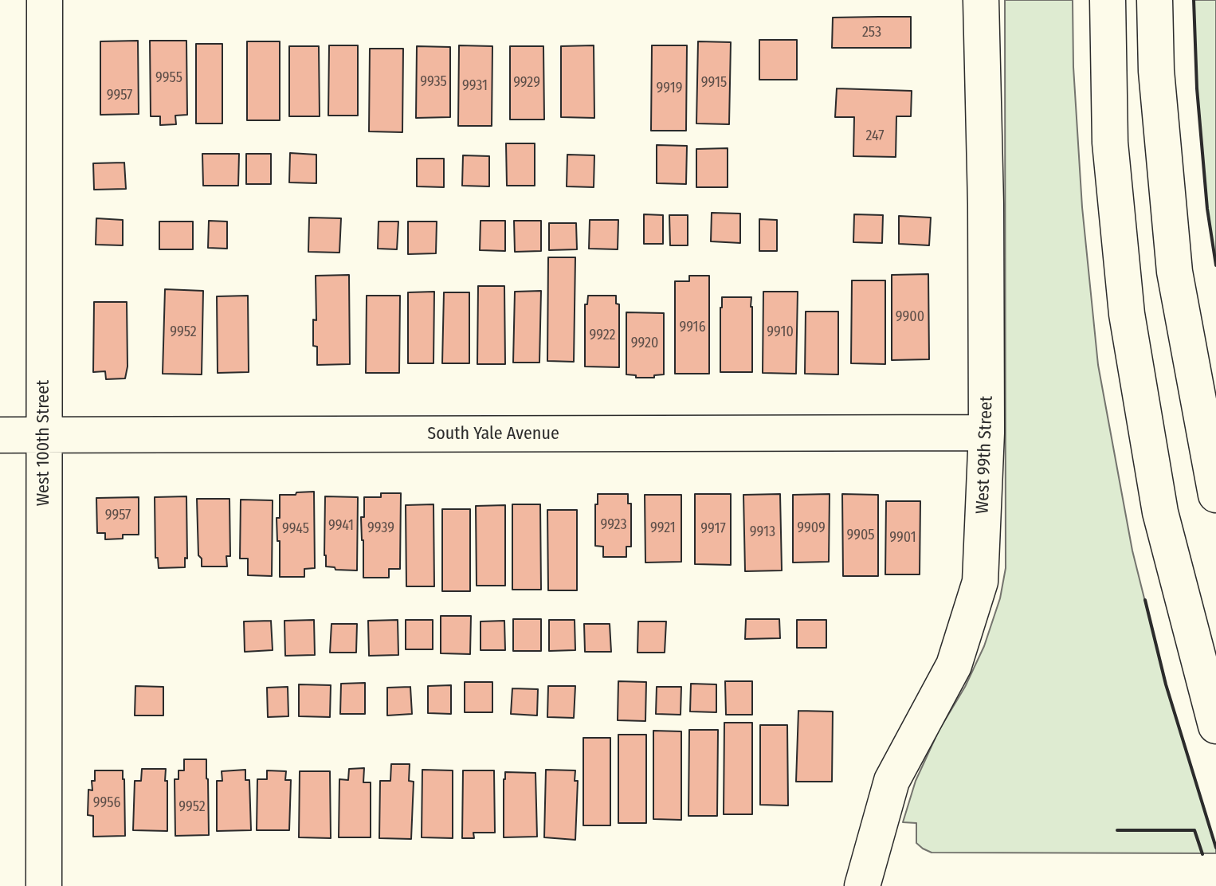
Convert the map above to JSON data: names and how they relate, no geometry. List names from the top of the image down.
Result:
{
  "streets": {
    "main road": ["South Yale Avenue", "West 100th Street", "West 99th Street"]
  },
  "crossings": [
    ["South Yale Avenue", "West 100th Street"],
    ["South Yale Avenue", "West 99th Street"]
  ],
  "house_numbers": [
    "253",
    "9955",
    "9935",
    "9929",
    "9915",
    "9931",
    "9919",
    "9957",
    "247",
    "9900",
    "9916",
    "9952",
    "9910",
    "9922",
    "9920",
    "9957",
    "9923",
    "9941",
    "9939",
    "9921",
    "9909",
    "9945",
    "9917",
    "9913",
    "9905",
    "9901",
    "9956",
    "9952"
  ]
}
